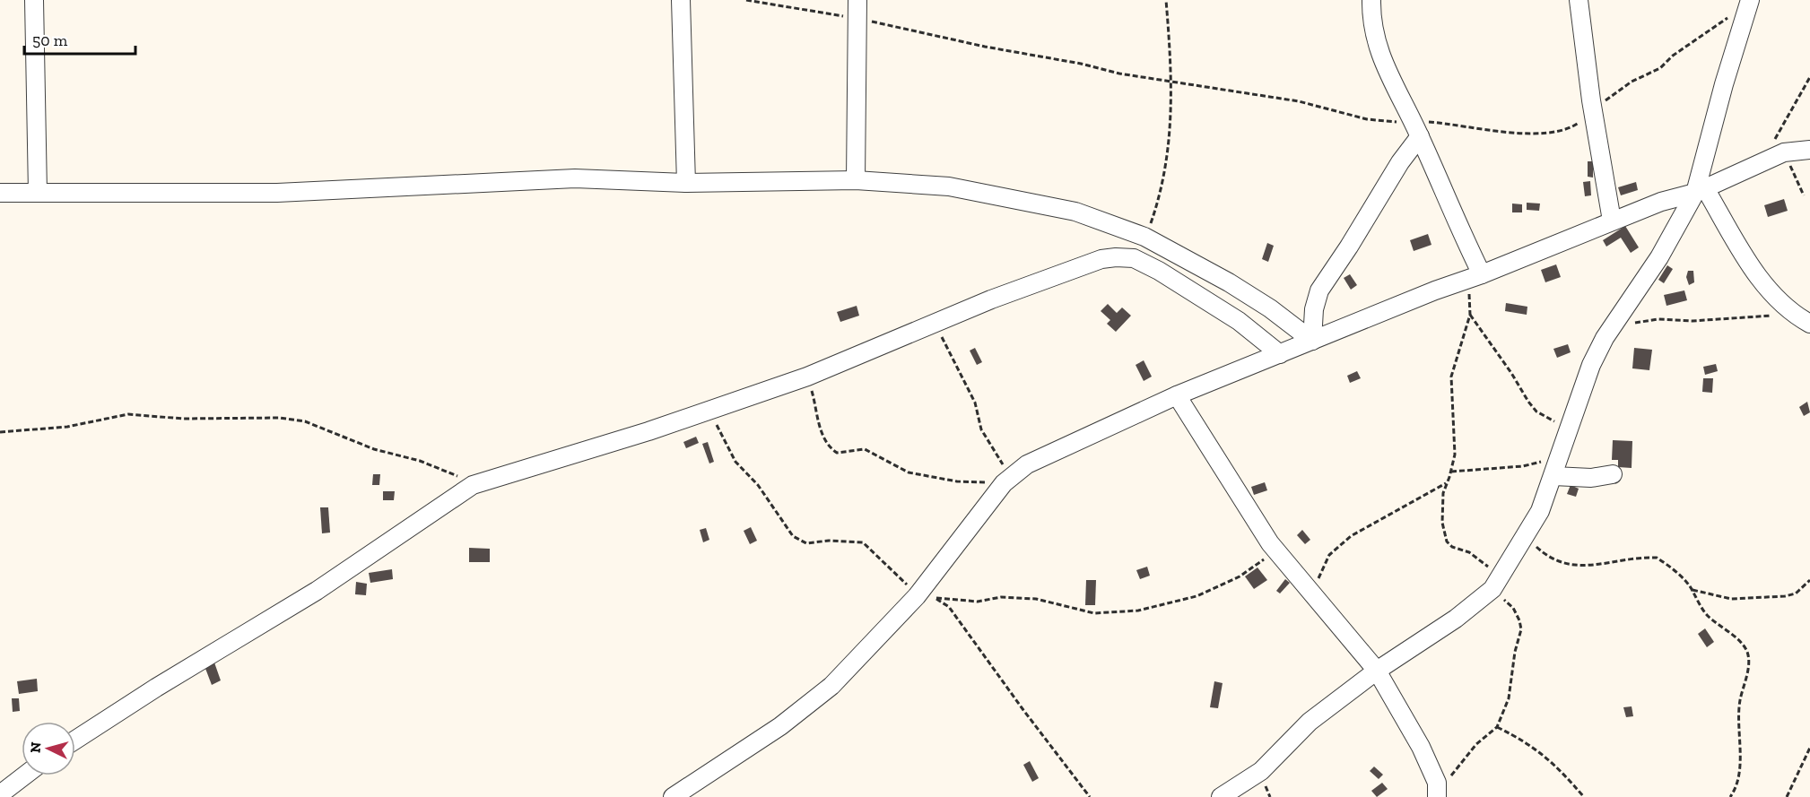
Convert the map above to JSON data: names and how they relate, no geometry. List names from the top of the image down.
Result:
{
  "scale_bar": "50 m",
  "north": "left"
}
